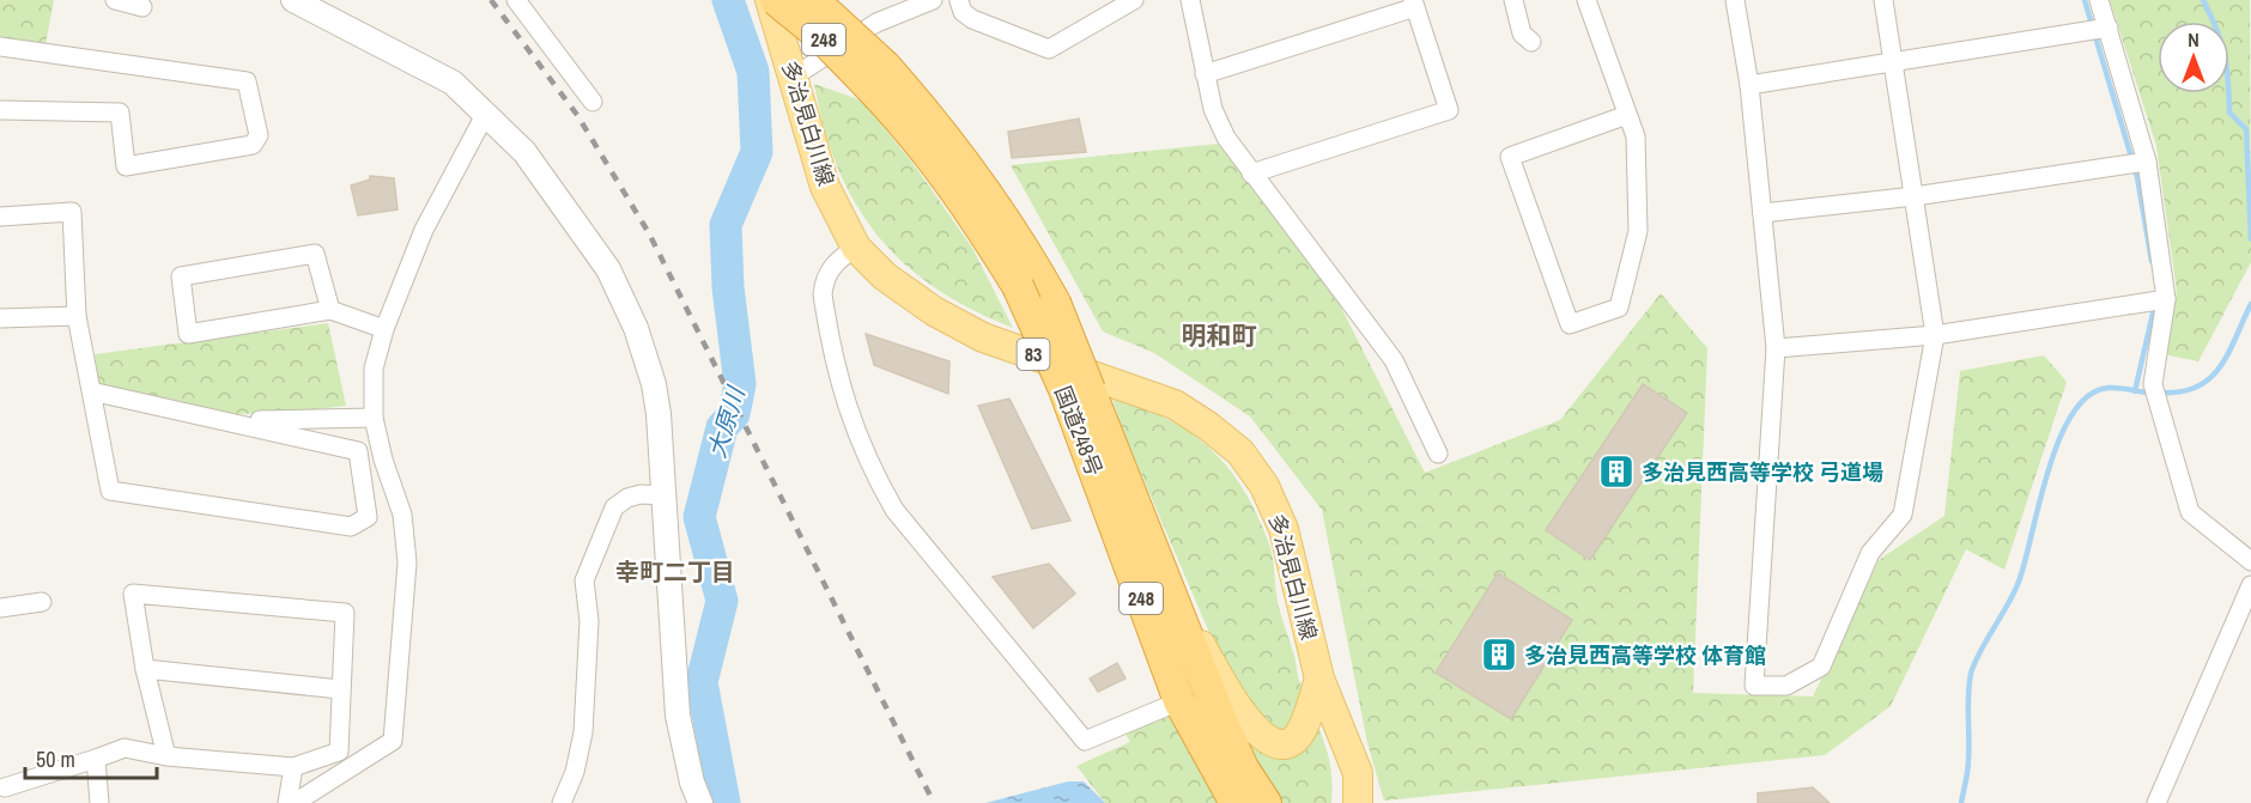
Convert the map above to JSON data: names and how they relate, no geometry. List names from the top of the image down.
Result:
{
  "streets": {
    "highway": ["248", "国道248号"],
    "main road": ["多治見白川線", "83"]
  },
  "districts": ["明和町", "幸町二丁目"],
  "water": ["大原川"],
  "places": {
    "building": ["多治見西高等学校 弓道場", "多治見西高等学校 体育館"]
  },
  "scale_bar": "50 m",
  "north": "top"
}
